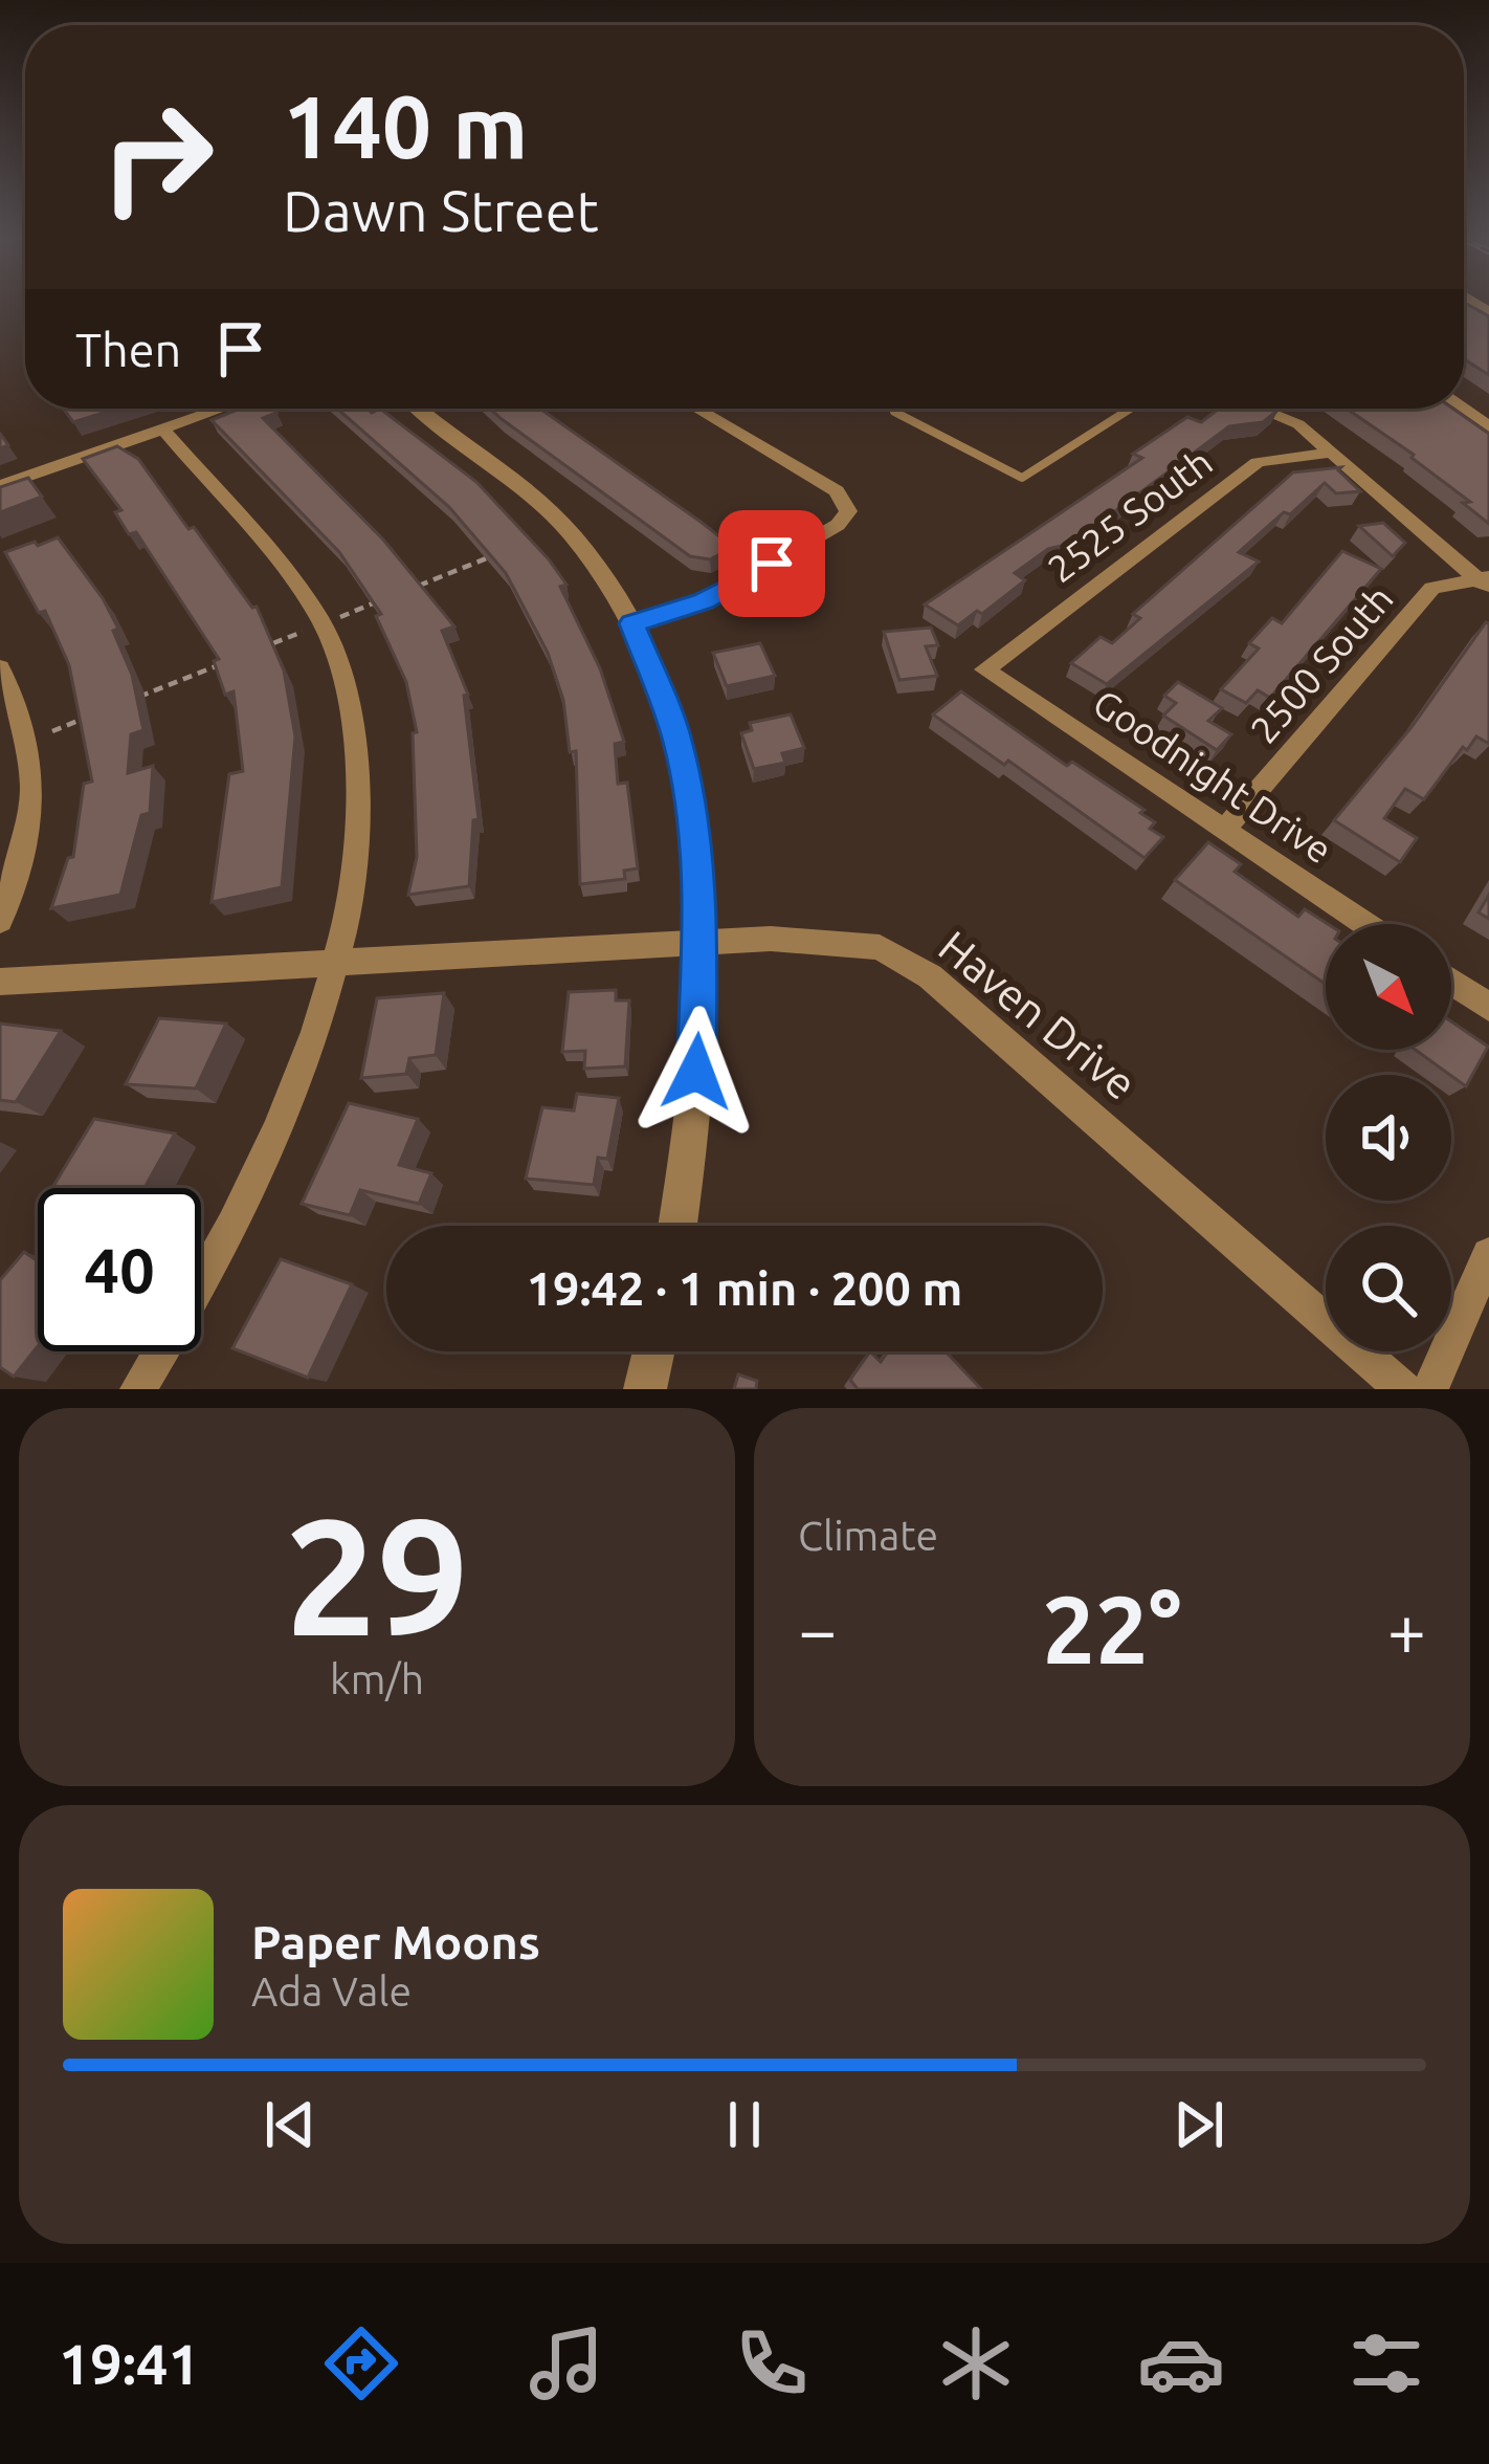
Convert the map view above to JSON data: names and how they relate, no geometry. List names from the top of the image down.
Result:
{
  "streets": {
    "street": [
      "2525 South",
      "2500 South",
      "Goodnight Drive",
      "Haven Drive"
    ]
  },
  "crossings": [
    ["2525 South", "Goodnight Drive"],
    ["2500 South", "Goodnight Drive"]
  ],
  "north": "bottom right",
  "page": {
    "turn": ["140 m", "Dawn Street"],
    "then": "Then",
    "limit": "40",
    "trip": "19:42 · 1 min · 200 m",
    "tile": [
      ["29", "km/h"],
      "Climate"
    ],
    "heat": ["−", "22°", "+"],
    "song": ["Paper Moons", "Ada Vale"],
    "tabs": "19:41"
  }
}
